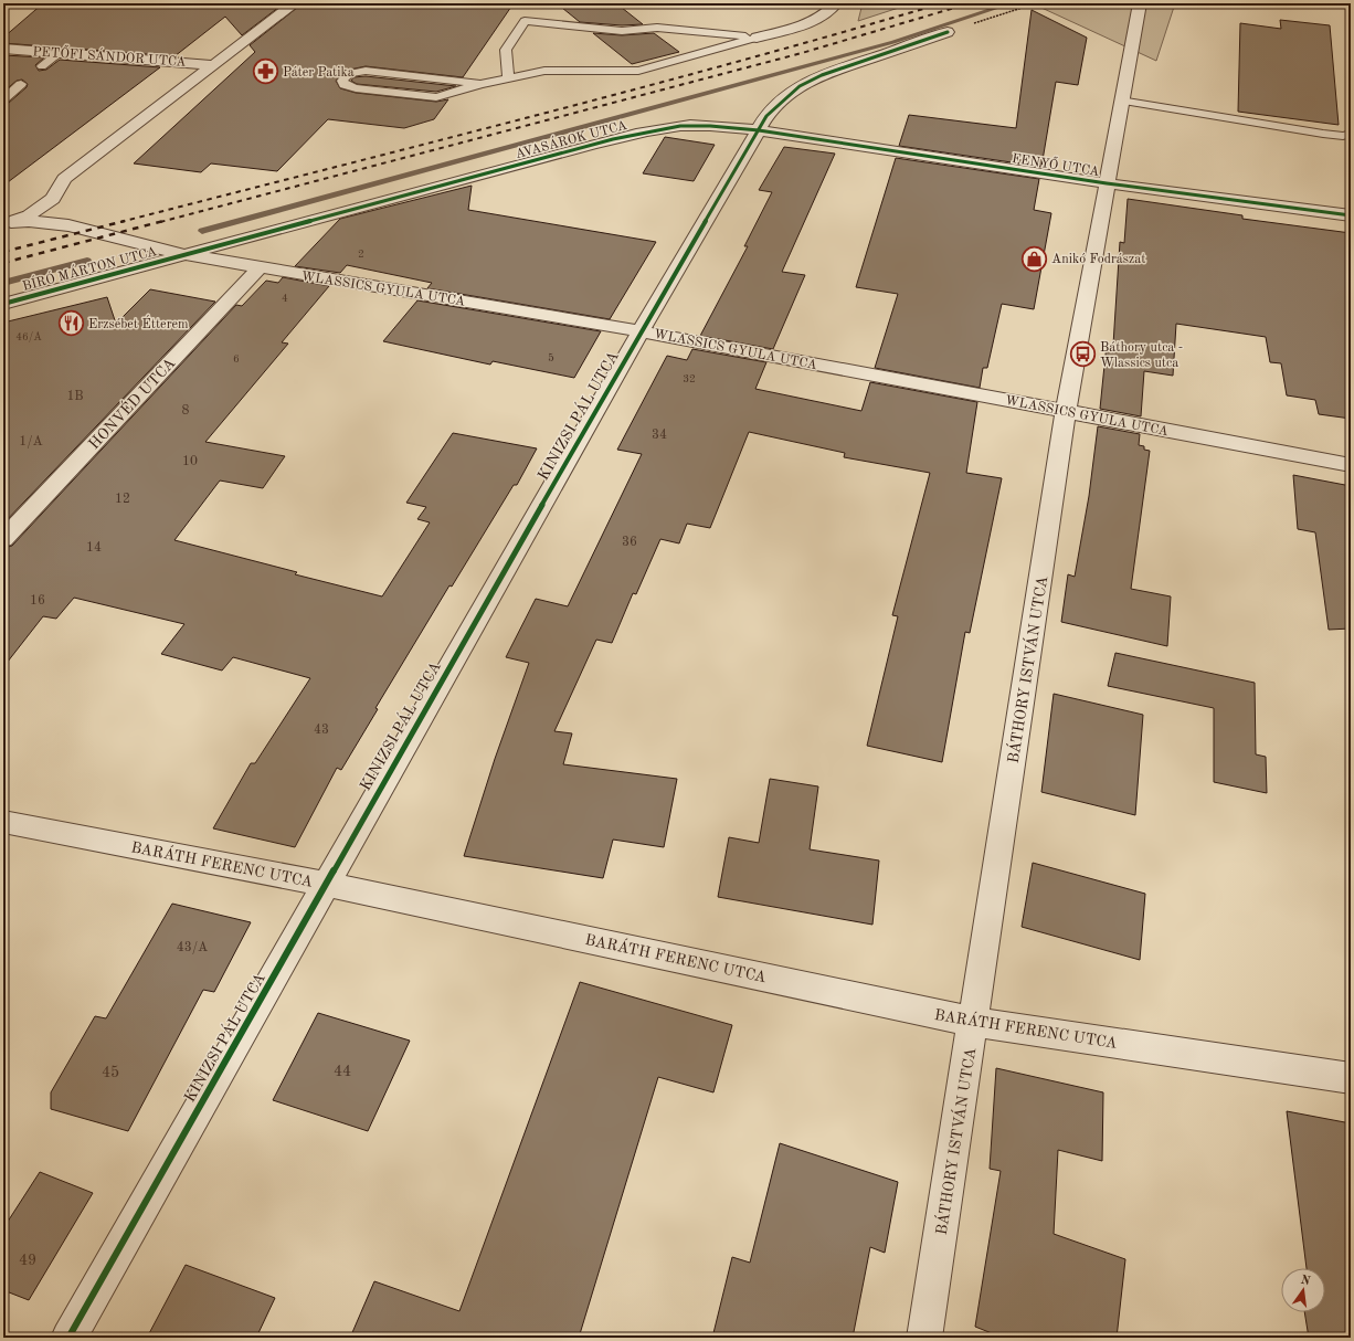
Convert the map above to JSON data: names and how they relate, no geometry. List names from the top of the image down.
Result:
{
  "streets": {
    "street": [
      "PETŐFI SÁNDOR UTCA",
      "AVASÁROK UTCA",
      "FENYŐ UTCA",
      "BÍRÓ MÁRTON UTCA",
      "WLASSICS GYULA UTCA",
      "HONVÉD UTCA",
      "KINIZSI PÁL UTCA",
      "BÁTHORY ISTVÁN UTCA",
      "BARÁTH FERENC UTCA"
    ]
  },
  "crossings": [
    ["AVASÁROK UTCA", "FENYŐ UTCA"],
    ["AVASÁROK UTCA", "BÍRÓ MÁRTON UTCA"],
    ["AVASÁROK UTCA", "WLASSICS GYULA UTCA"],
    ["AVASÁROK UTCA", "KINIZSI PÁL UTCA"],
    ["FENYŐ UTCA", "KINIZSI PÁL UTCA"],
    ["FENYŐ UTCA", "BÁTHORY ISTVÁN UTCA"],
    ["BÍRÓ MÁRTON UTCA", "WLASSICS GYULA UTCA"],
    ["WLASSICS GYULA UTCA", "HONVÉD UTCA"],
    ["WLASSICS GYULA UTCA", "KINIZSI PÁL UTCA"],
    ["WLASSICS GYULA UTCA", "BÁTHORY ISTVÁN UTCA"],
    ["KINIZSI PÁL UTCA", "BARÁTH FERENC UTCA"],
    ["BÁTHORY ISTVÁN UTCA", "BARÁTH FERENC UTCA"]
  ],
  "places": {
    "pharmacy": ["Páter Patika"],
    "shop": ["Anikó Fodrászat"],
    "restaurant": ["Erzsébet Étterem"],
    "bus stop": ["Báthory utca - Wlassics utca"]
  },
  "house_numbers": [
    "2",
    "4",
    "46/A",
    "5",
    "6",
    "32",
    "1B",
    "8",
    "34",
    "1/A",
    "10",
    "12",
    "36",
    "14",
    "16",
    "43",
    "43/A",
    "44",
    "45",
    "49"
  ],
  "north": "top"
}
